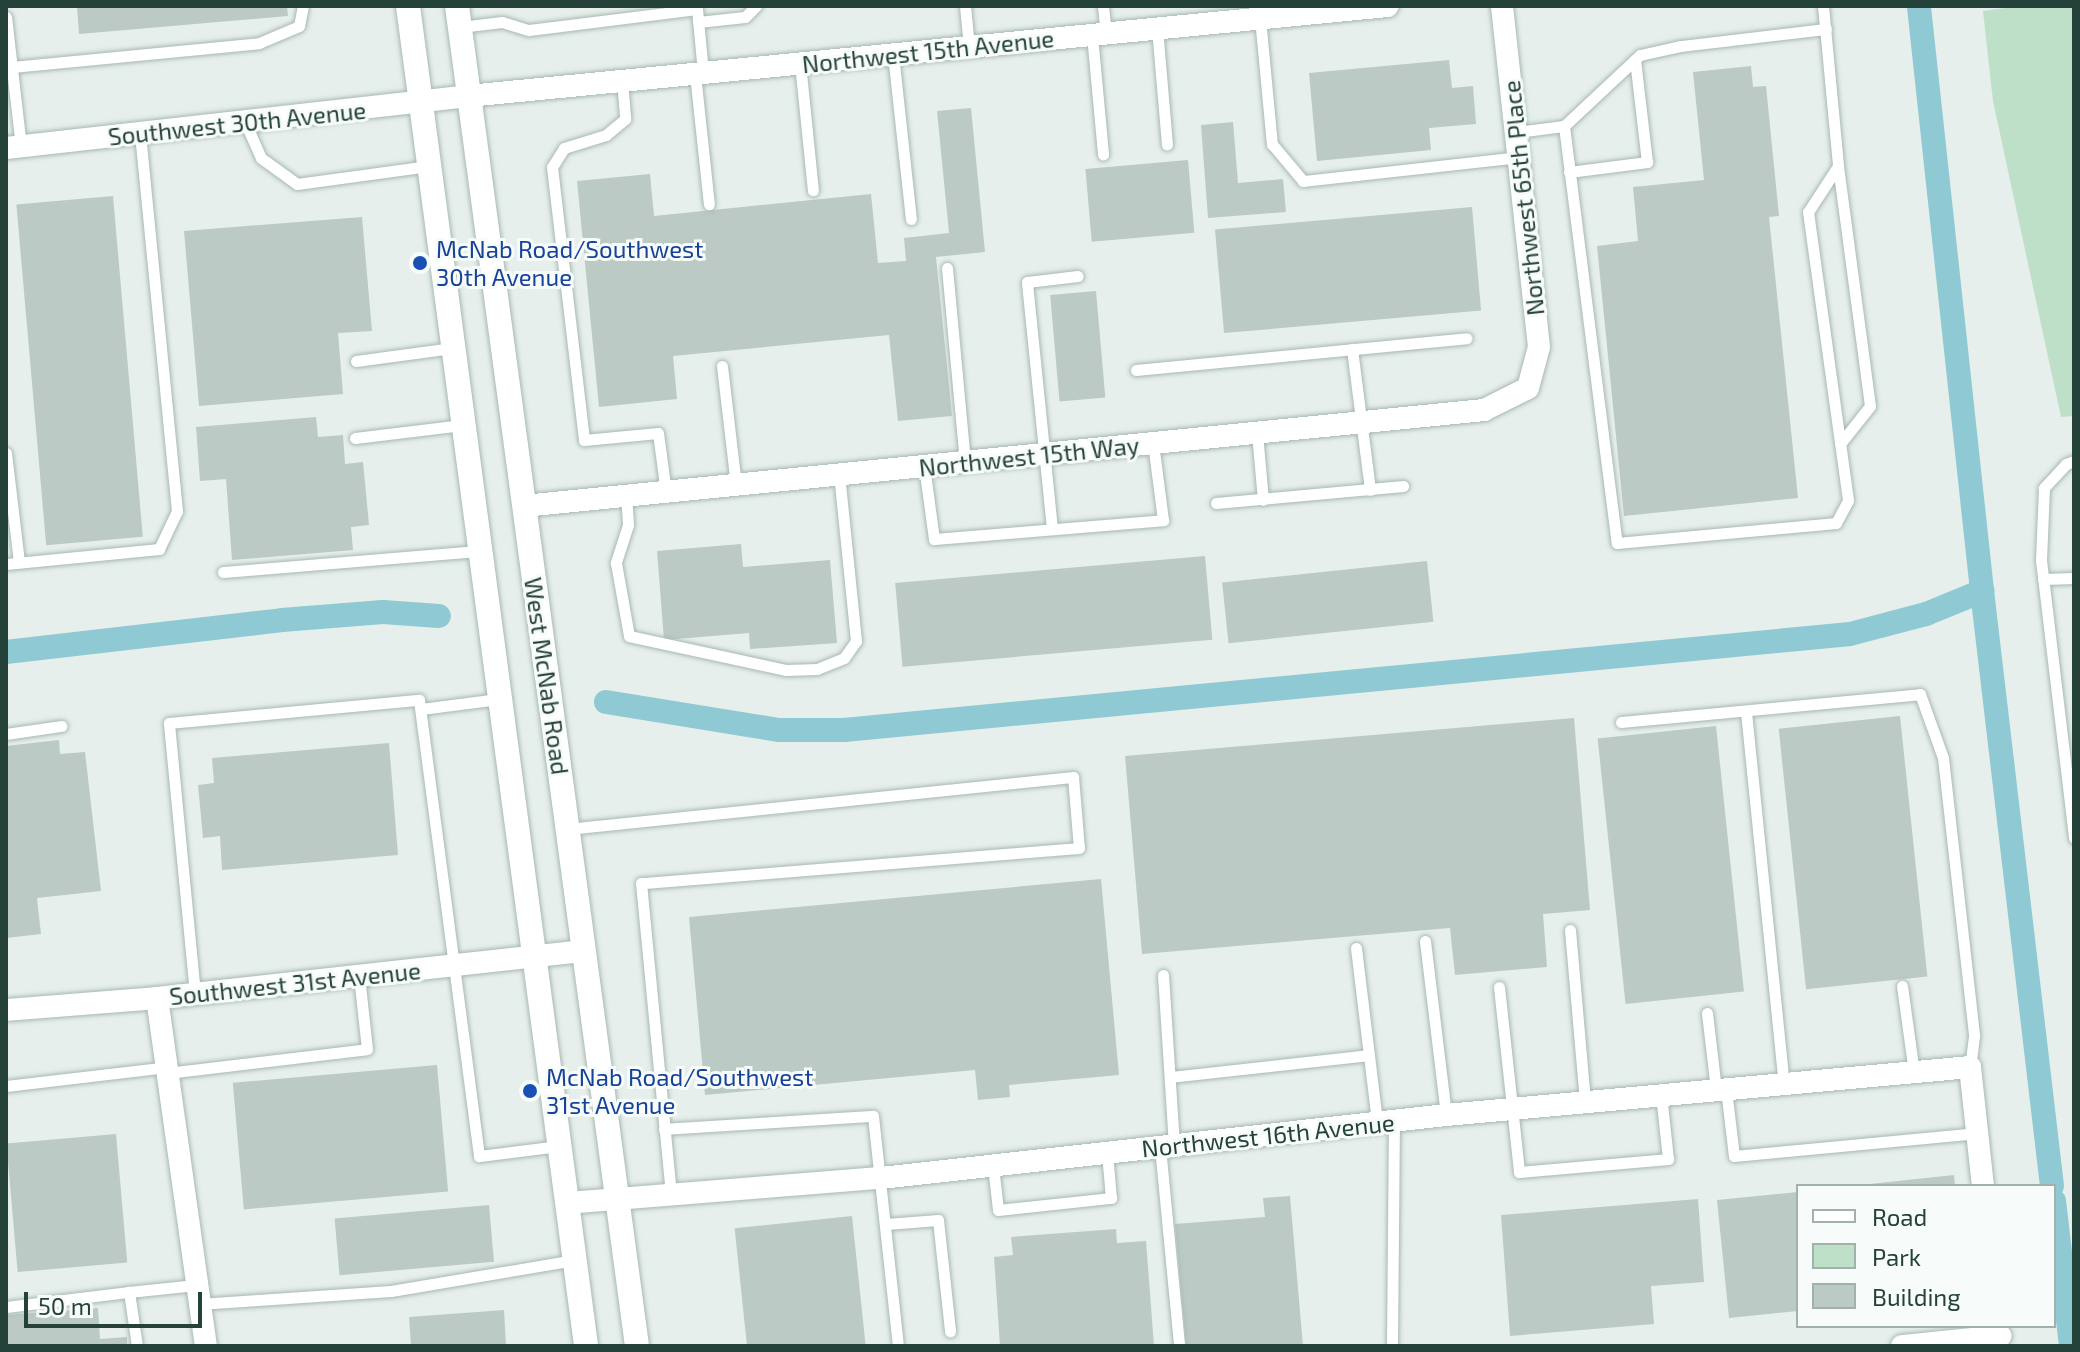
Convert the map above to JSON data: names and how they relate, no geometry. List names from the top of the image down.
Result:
{
  "streets": {
    "main road": ["West McNab Road"],
    "street": [
      "Northwest 15th Avenue",
      "Southwest 30th Avenue",
      "Northwest 65th Place",
      "Northwest 15th Way",
      "Southwest 31st Avenue",
      "Northwest 16th Avenue"
    ]
  },
  "crossings": [
    ["Northwest 15th Avenue", "Southwest 30th Avenue"],
    ["Northwest 15th Avenue", "West McNab Road"],
    ["Southwest 30th Avenue", "West McNab Road"],
    ["Northwest 65th Place", "Northwest 15th Way"],
    ["Northwest 15th Way", "West McNab Road"],
    ["West McNab Road", "Southwest 31st Avenue"],
    ["West McNab Road", "Northwest 16th Avenue"]
  ],
  "places": ["McNab Road/Southwest 30th Avenue", "McNab Road/Southwest 31st Avenue"],
  "legend": ["Road", "Park", "Building"],
  "scale_bar": "50 m"
}
